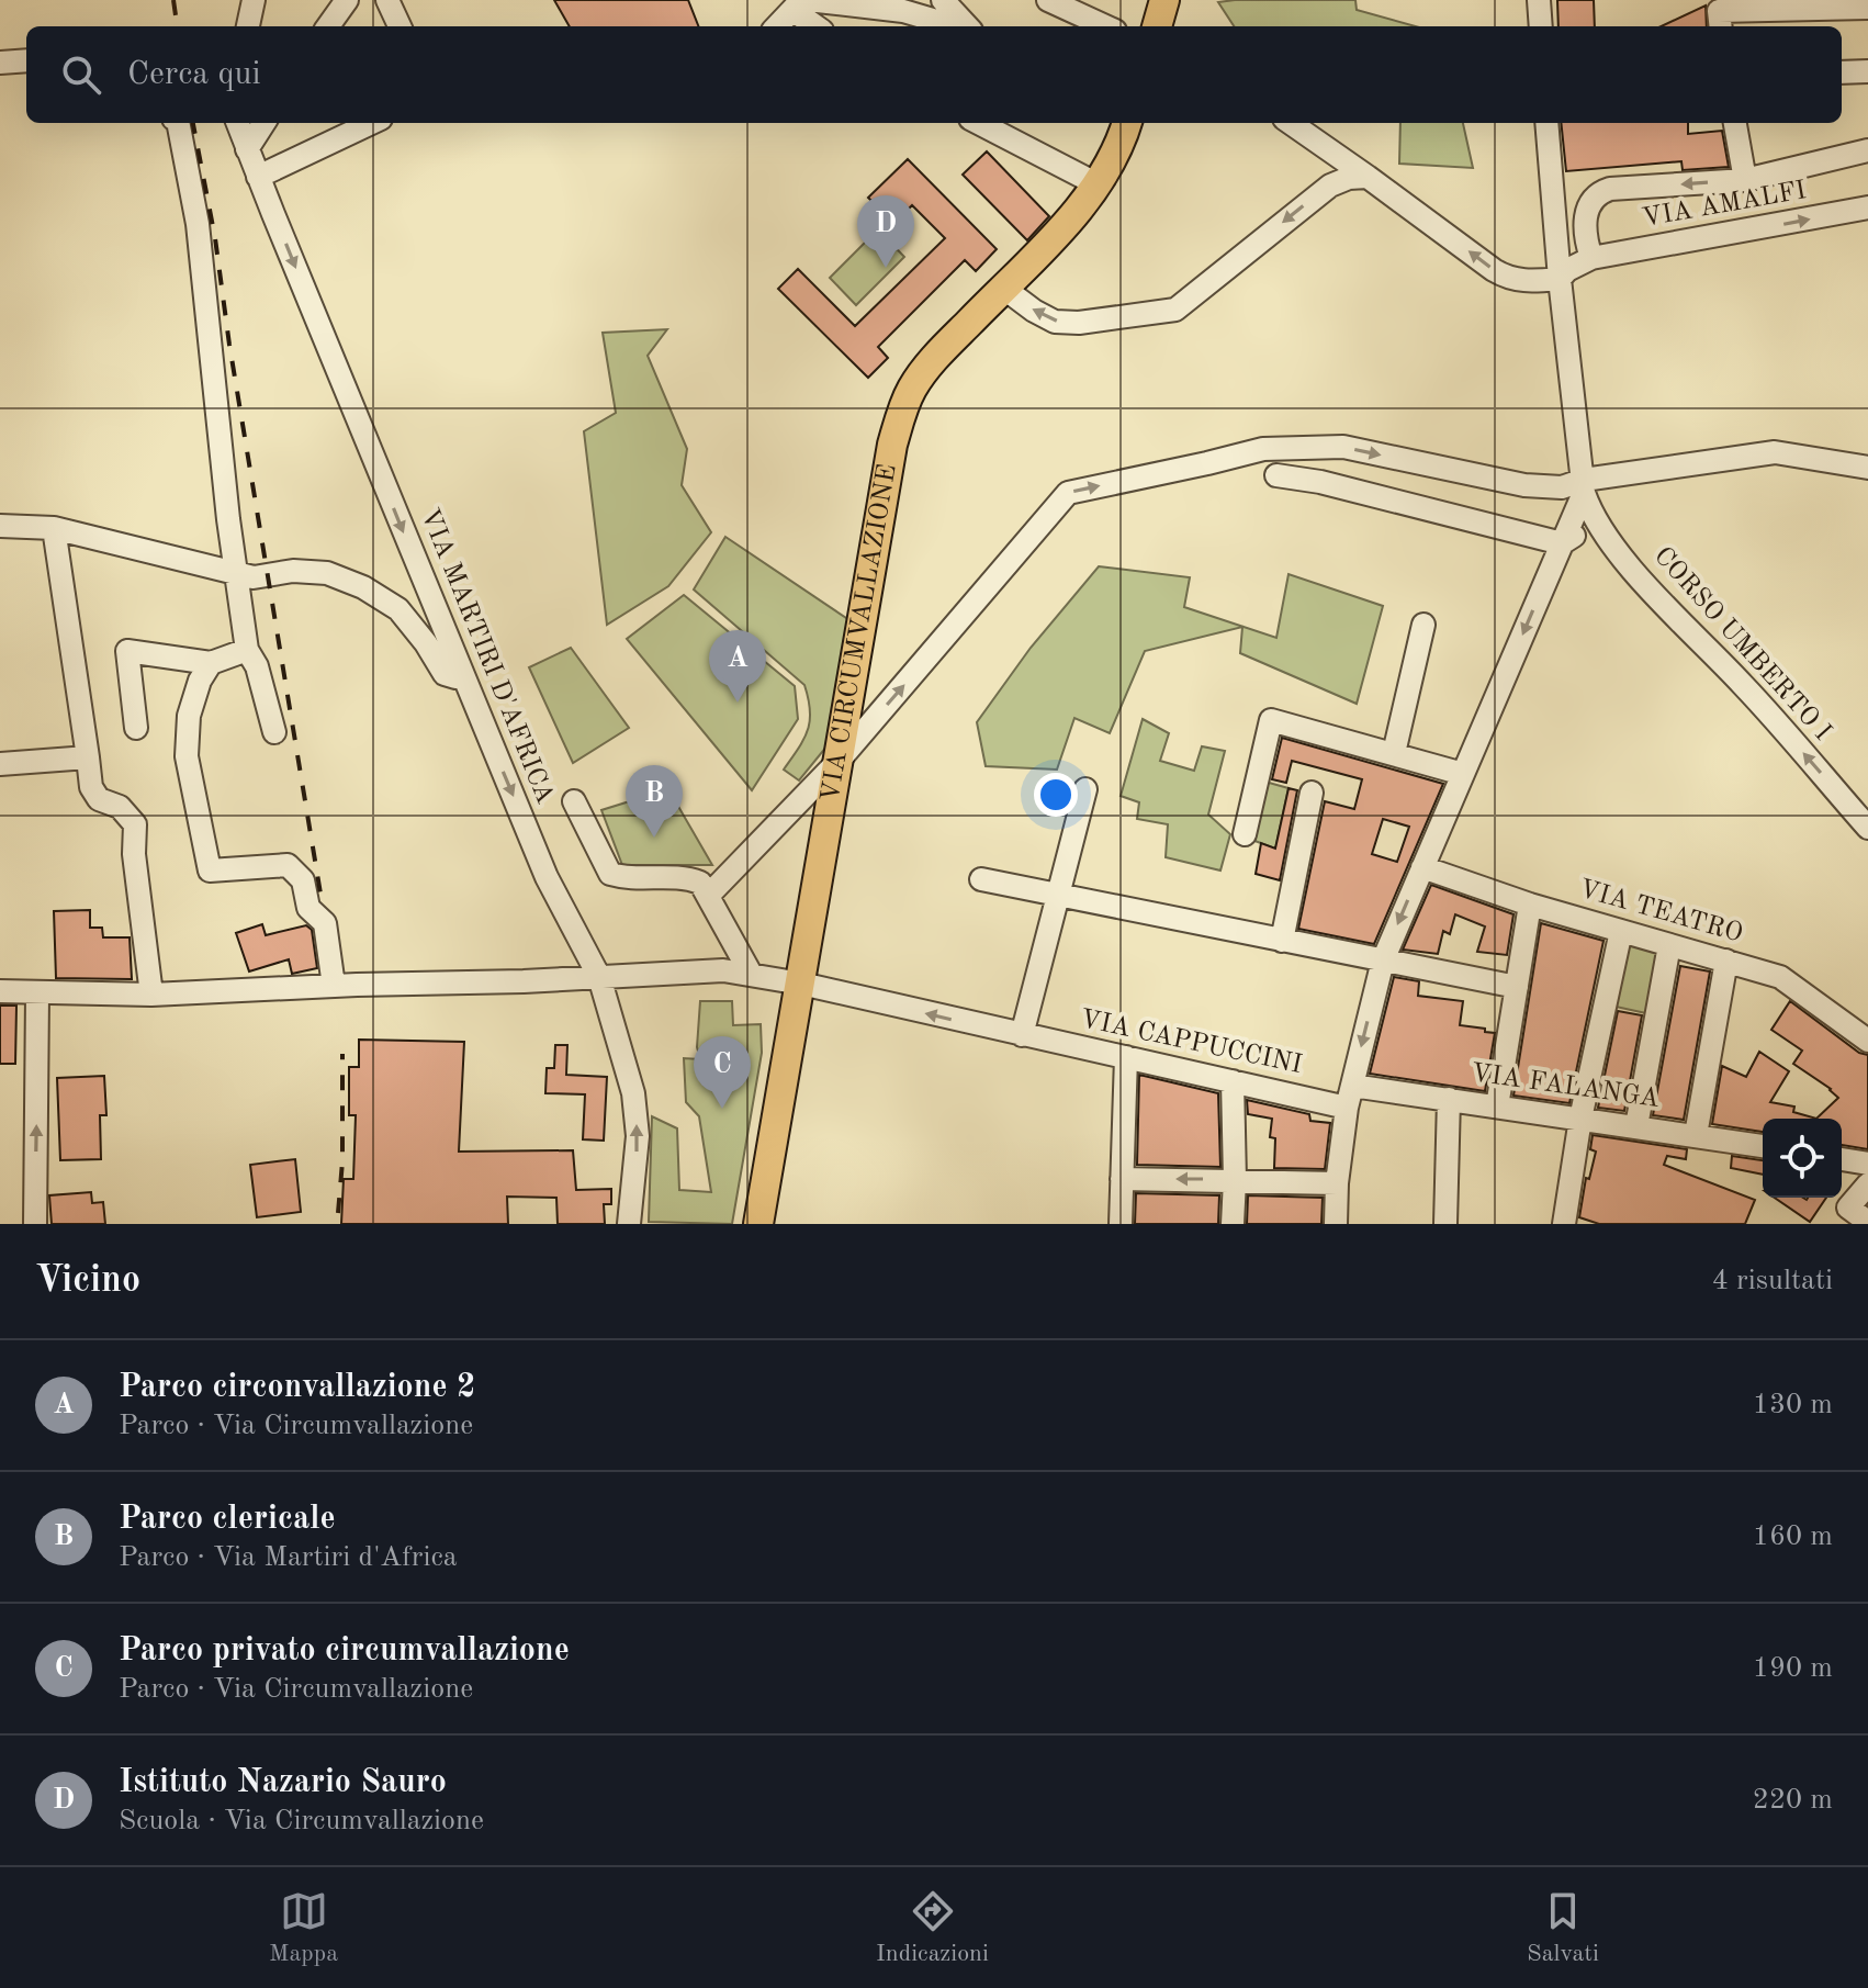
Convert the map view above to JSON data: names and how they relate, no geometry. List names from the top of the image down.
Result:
{
  "streets": {
    "main road": ["VIA CIRCUMVALLAZIONE"],
    "street": [
      "VIA AMALFI",
      "CORSO UMBERTO I",
      "VIA MARTIRI D'AFRICA",
      "VIA TEATRO",
      "VIA CAPPUCCINI",
      "VIA FALANGA"
    ]
  },
  "crossings": [
    ["VIA CIRCUMVALLAZIONE", "VIA CAPPUCCINI"],
    ["VIA MARTIRI D'AFRICA", "VIA CAPPUCCINI"],
    ["VIA CAPPUCCINI", "VIA FALANGA"]
  ],
  "one_way": ["CORSO UMBERTO I"],
  "page": {
    "search": "Cerca qui",
    "pins": [
      "D",
      "A",
      "B",
      "C"
    ],
    "heading": ["Vicino", "4 risultati"],
    "list": [
      {
        "mark": "A",
        "name": "Parco circonvallazione 2",
        "note": "Parco · Via Circumvallazione",
        "value": "130 m"
      },
      {
        "mark": "B",
        "name": "Parco clericale",
        "note": "Parco · Via Martiri d'Africa",
        "value": "160 m"
      },
      {
        "mark": "C",
        "name": "Parco privato circumvallazione",
        "note": "Parco · Via Circumvallazione",
        "value": "190 m"
      },
      {
        "mark": "D",
        "name": "Istituto Nazario Sauro",
        "note": "Scuola · Via Circumvallazione",
        "value": "220 m"
      }
    ],
    "nav": ["Mappa", "Indicazioni", "Salvati"]
  }
}
